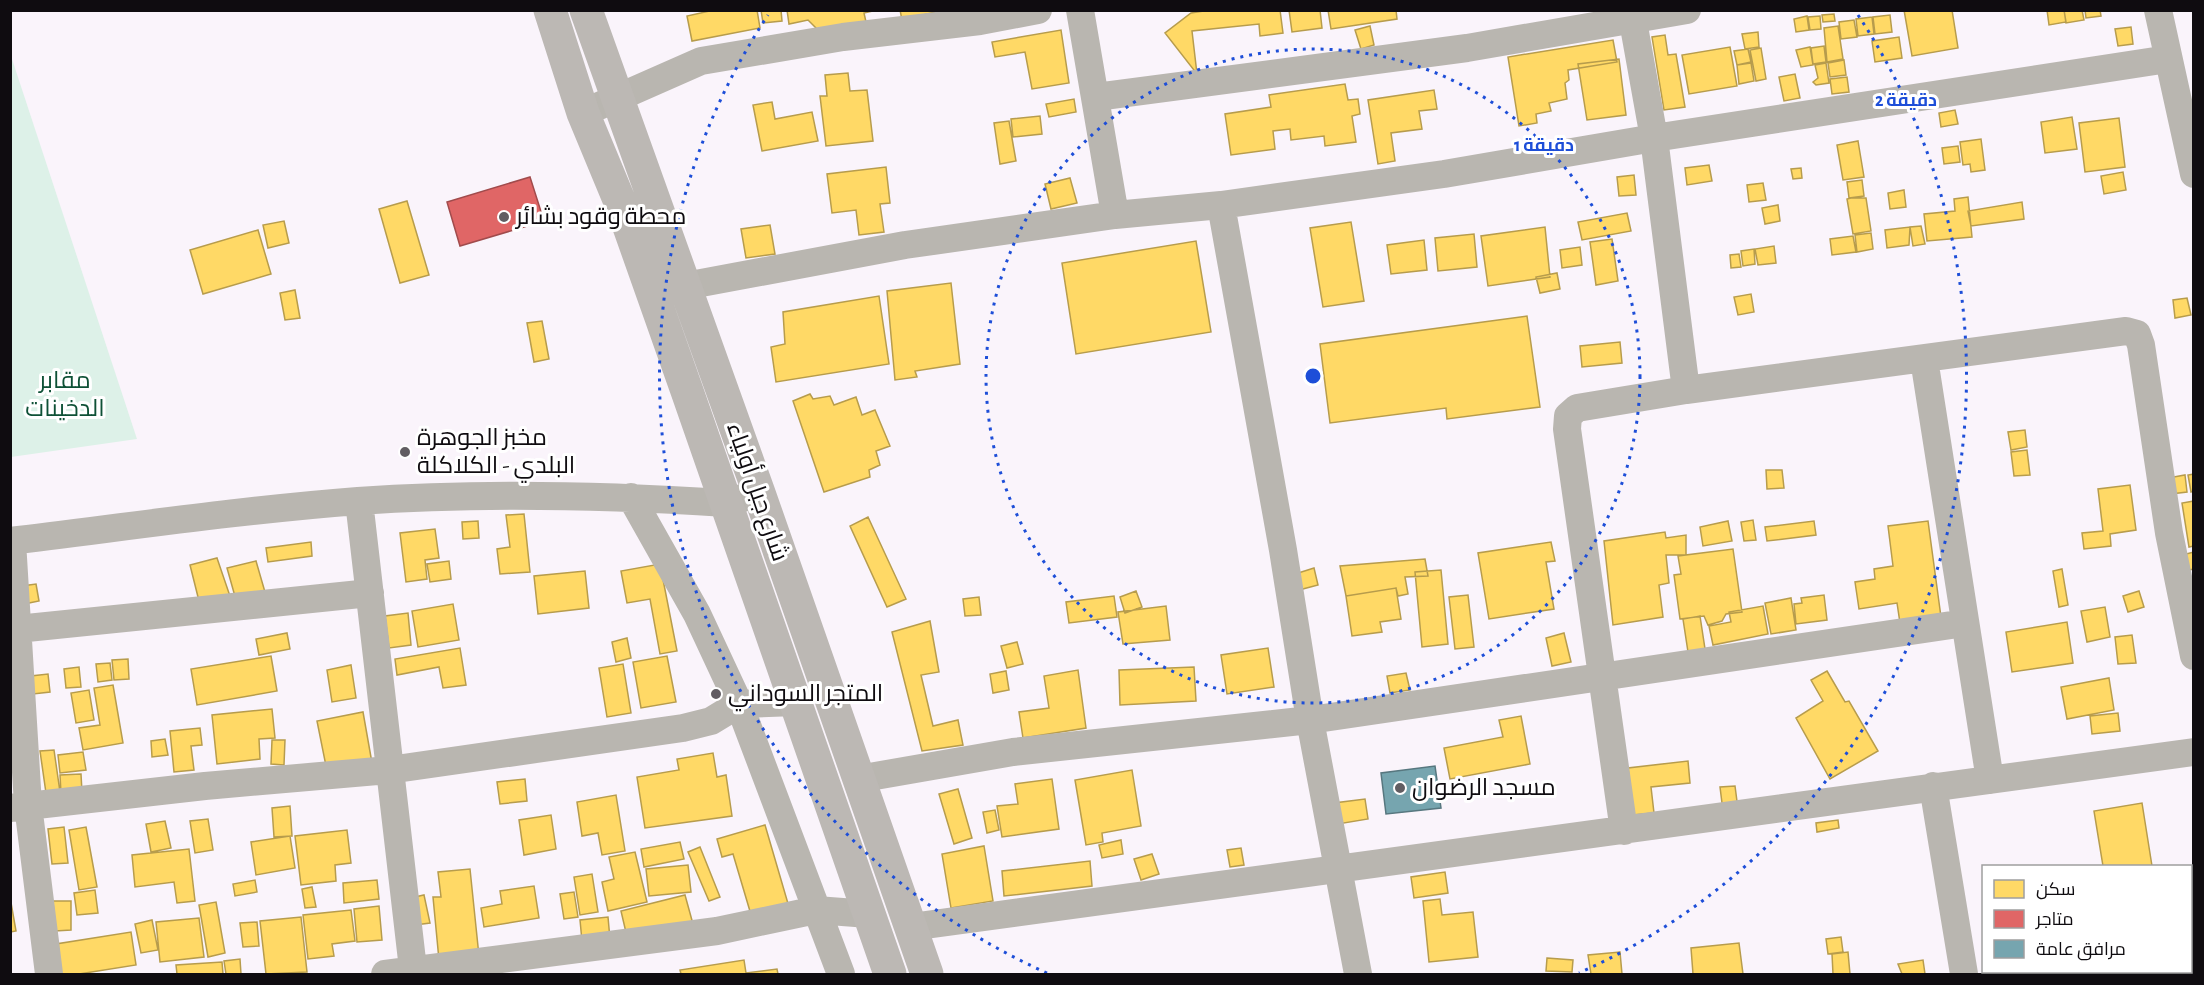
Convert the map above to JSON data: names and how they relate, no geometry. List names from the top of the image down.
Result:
{
  "streets": {
    "main road": ["شارع جبل أولياء"]
  },
  "parks": ["مقابر الدخينات"],
  "places": [
    "محطة وقود بشائر",
    "مخبز الجوهرة البلدي - الكلاكلة",
    "المتجر السوداني",
    "مسجد الرضوان"
  ],
  "legend": ["سكن", "متاجر", "مرافق عامة"],
  "rings": ["2 دقيقة", "1 دقيقة"]
}
